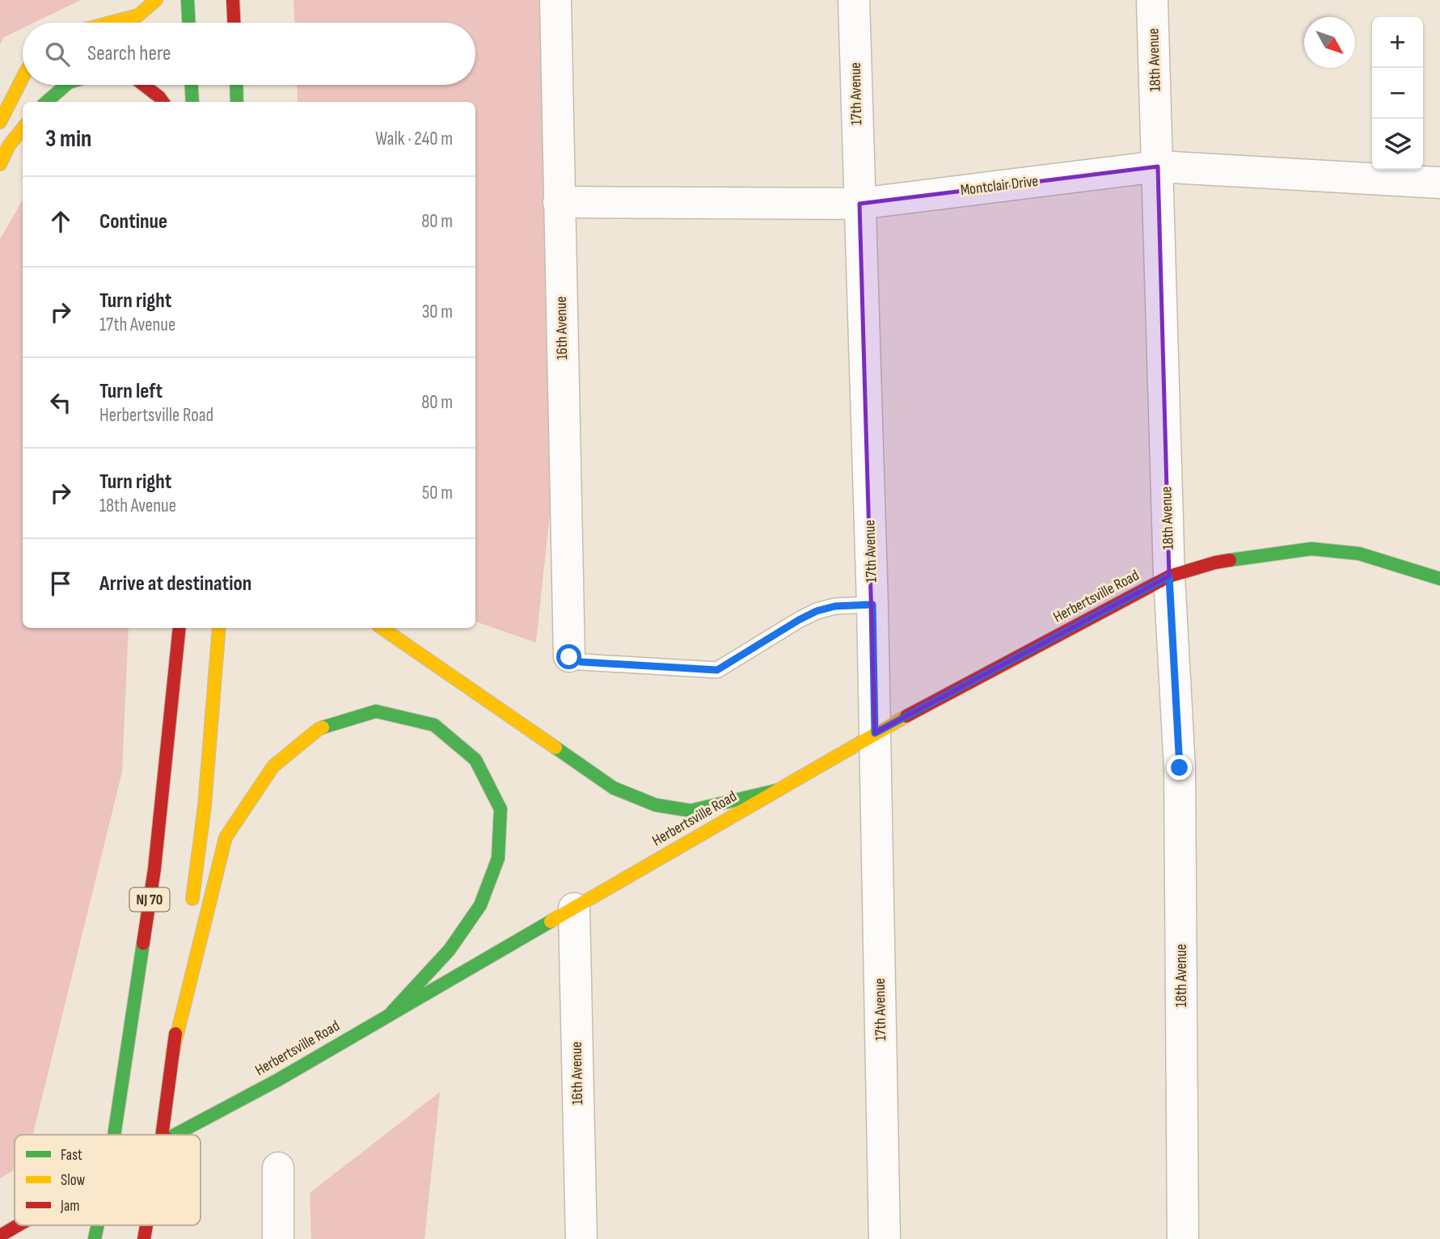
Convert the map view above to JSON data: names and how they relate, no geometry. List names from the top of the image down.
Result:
{
  "streets": {
    "main road": ["Herbertsville Road", "NJ 70"],
    "street": [
      "18th Avenue",
      "17th Avenue",
      "Montclair Drive",
      "16th Avenue"
    ]
  },
  "crossings": [
    ["18th Avenue", "Montclair Drive"],
    ["18th Avenue", "Herbertsville Road"],
    ["17th Avenue", "Montclair Drive"],
    ["17th Avenue", "Herbertsville Road"],
    ["Montclair Drive", "16th Avenue"],
    ["16th Avenue", "Herbertsville Road"]
  ],
  "legend": ["Fast", "Slow", "Jam"],
  "north": "bottom right",
  "page": {
    "map_buttons": ["+", "−"],
    "search": "Search here",
    "heading": ["3 min", "Walk · 240 m"],
    "list": [
      ["Continue", "80 m"],
      ["Turn right", "17th Avenue", "30 m"],
      ["Turn left", "Herbertsville Road", "80 m"],
      ["Turn right", "18th Avenue", "50 m"],
      "Arrive at destination"
    ]
  }
}
